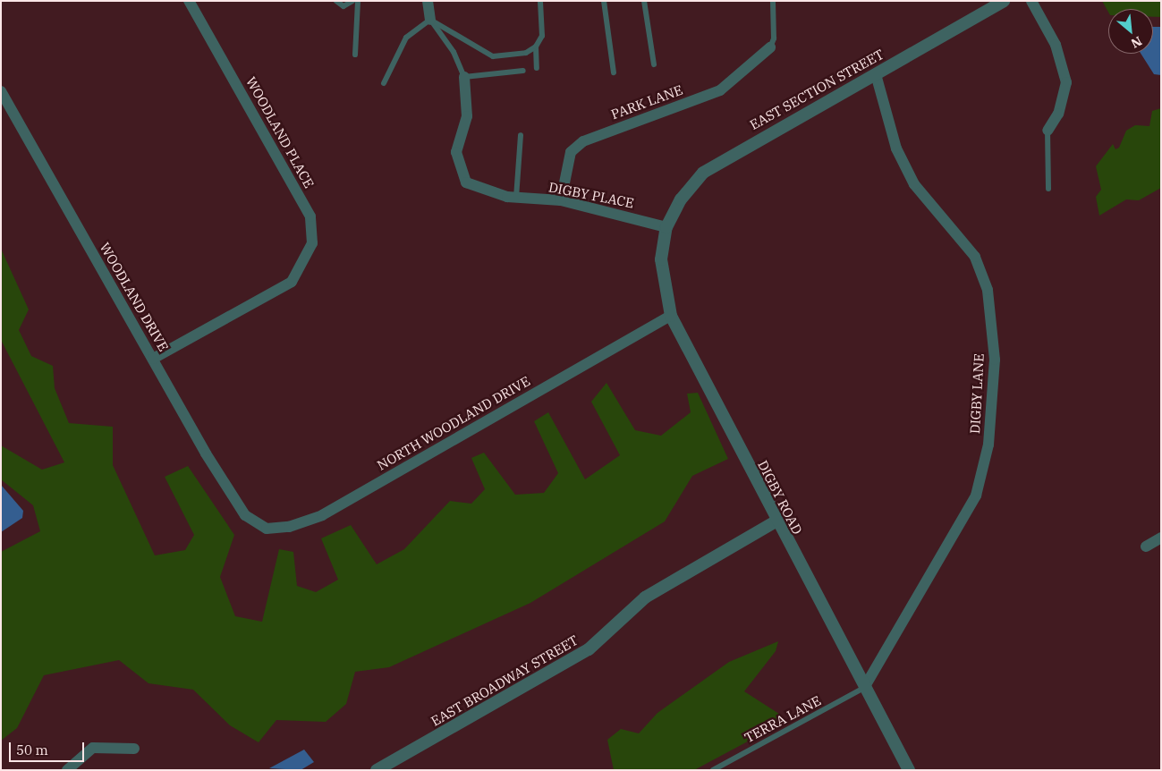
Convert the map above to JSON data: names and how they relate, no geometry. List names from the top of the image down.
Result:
{
  "streets": {
    "street": [
      "EAST SECTION STREET",
      "PARK LANE",
      "WOODLAND PLACE",
      "DIGBY PLACE",
      "WOODLAND DRIVE",
      "DIGBY LANE",
      "NORTH WOODLAND DRIVE",
      "DIGBY ROAD",
      "EAST BROADWAY STREET"
    ],
    "lane": ["TERRA LANE"]
  },
  "crossings": [
    ["EAST SECTION STREET", "DIGBY PLACE"],
    ["EAST SECTION STREET", "DIGBY LANE"],
    ["EAST SECTION STREET", "DIGBY ROAD"],
    ["PARK LANE", "DIGBY PLACE"],
    ["WOODLAND PLACE", "WOODLAND DRIVE"],
    ["DIGBY PLACE", "DIGBY ROAD"],
    ["WOODLAND DRIVE", "NORTH WOODLAND DRIVE"],
    ["DIGBY LANE", "DIGBY ROAD"],
    ["DIGBY LANE", "TERRA LANE"],
    ["NORTH WOODLAND DRIVE", "DIGBY ROAD"],
    ["DIGBY ROAD", "EAST BROADWAY STREET"],
    ["DIGBY ROAD", "TERRA LANE"]
  ],
  "scale_bar": "50 m",
  "north": "bottom right"
}
